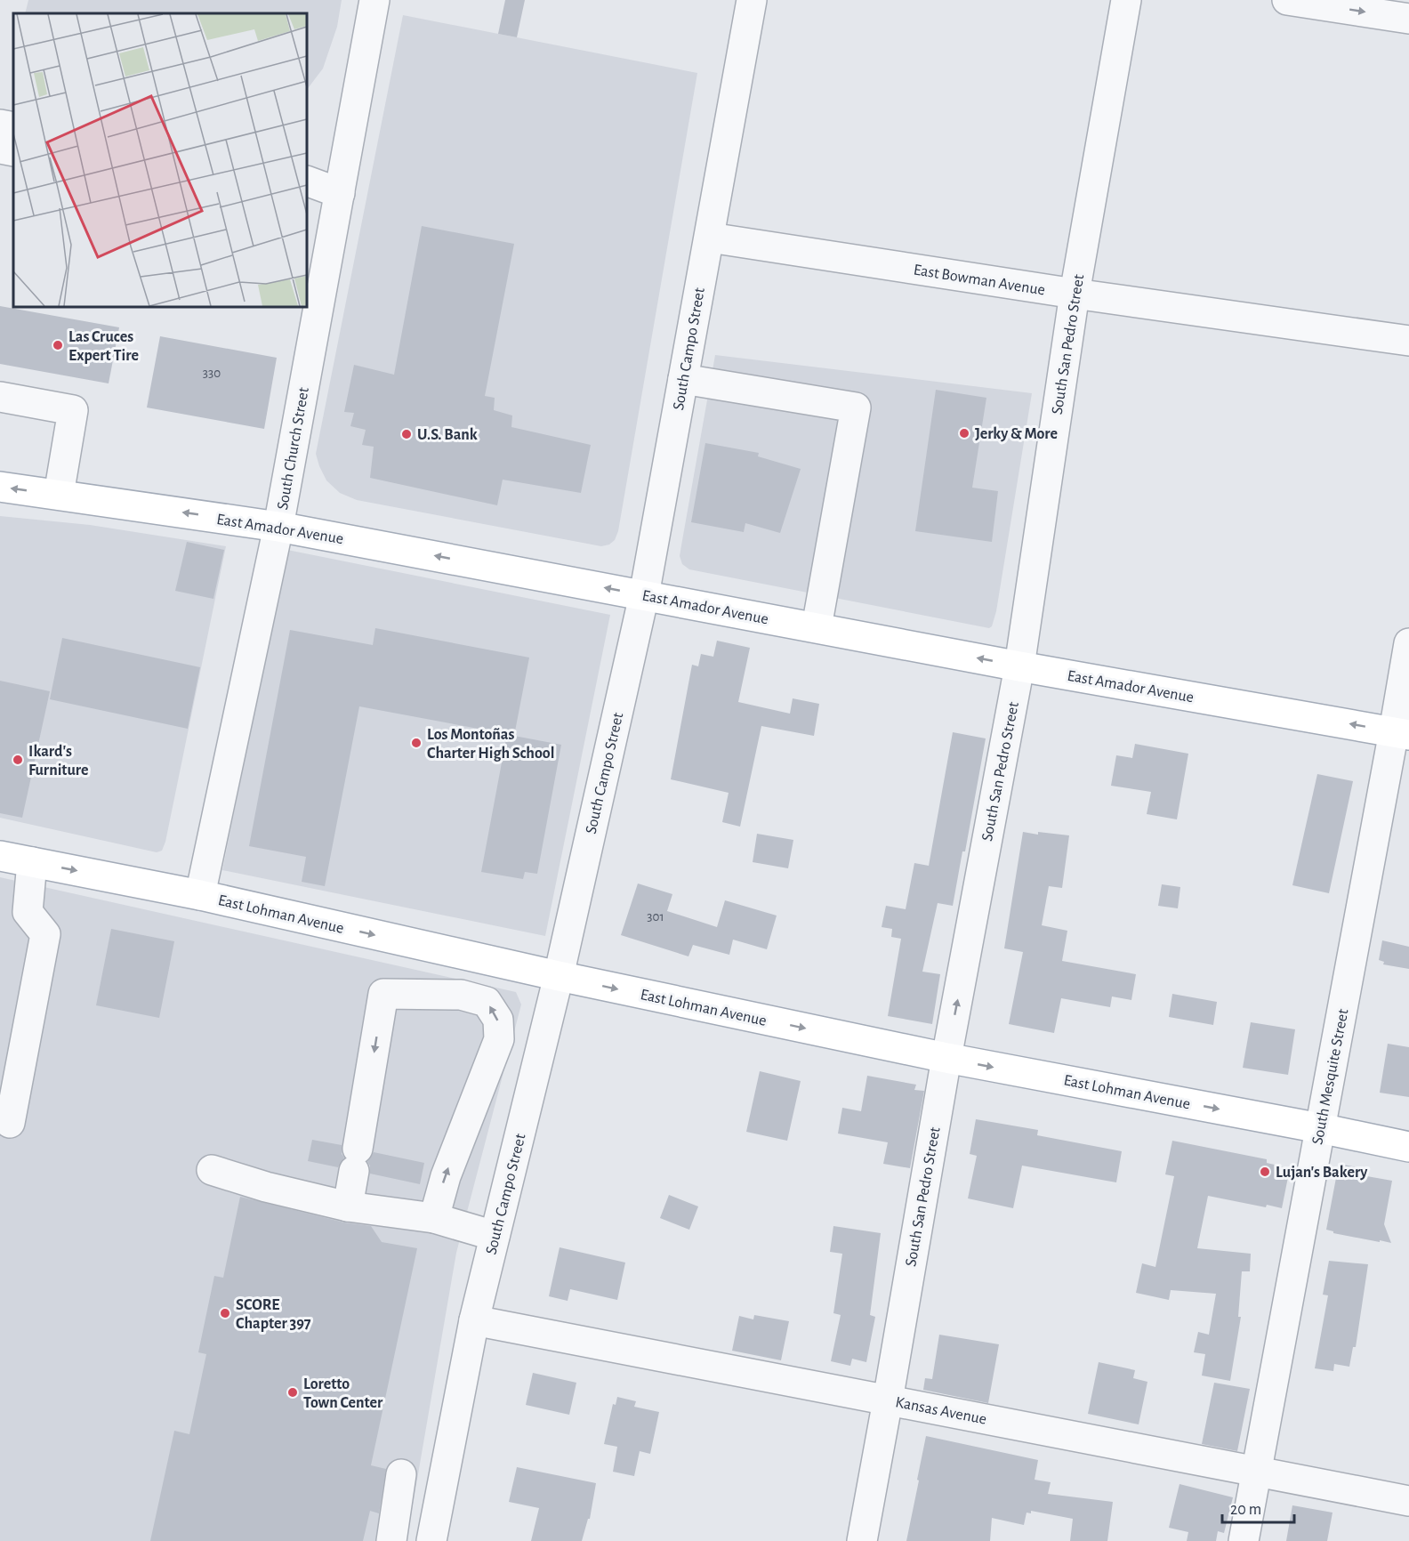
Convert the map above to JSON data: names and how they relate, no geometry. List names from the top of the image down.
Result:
{
  "streets": {
    "main road": ["East Amador Avenue", "East Lohman Avenue"],
    "street": [
      "East Bowman Avenue",
      "South San Pedro Street",
      "South Campo Street",
      "South Church Street",
      "South Mesquite Street",
      "Kansas Avenue"
    ]
  },
  "crossings": [
    ["East Bowman Avenue", "South San Pedro Street"],
    ["East Bowman Avenue", "South Campo Street"],
    ["South San Pedro Street", "East Amador Avenue"],
    ["South San Pedro Street", "East Lohman Avenue"],
    ["South San Pedro Street", "Kansas Avenue"],
    ["South Campo Street", "East Amador Avenue"],
    ["South Campo Street", "East Lohman Avenue"],
    ["South Campo Street", "Kansas Avenue"],
    ["South Church Street", "East Amador Avenue"],
    ["South Church Street", "East Lohman Avenue"],
    ["East Amador Avenue", "South Mesquite Street"],
    ["East Lohman Avenue", "South Mesquite Street"],
    ["South Mesquite Street", "Kansas Avenue"]
  ],
  "one_way": ["East Amador Avenue", "East Lohman Avenue"],
  "places": [
    "Las Cruces Expert Tire",
    "Jerky & More",
    "U.S. Bank",
    "Los Montoñas Charter High School",
    "Ikard's Furniture",
    "Lujan's Bakery",
    "SCORE Chapter 397",
    "Loretto Town Center"
  ],
  "house_numbers": ["330", "301"],
  "scale_bar": "20 m"
}
